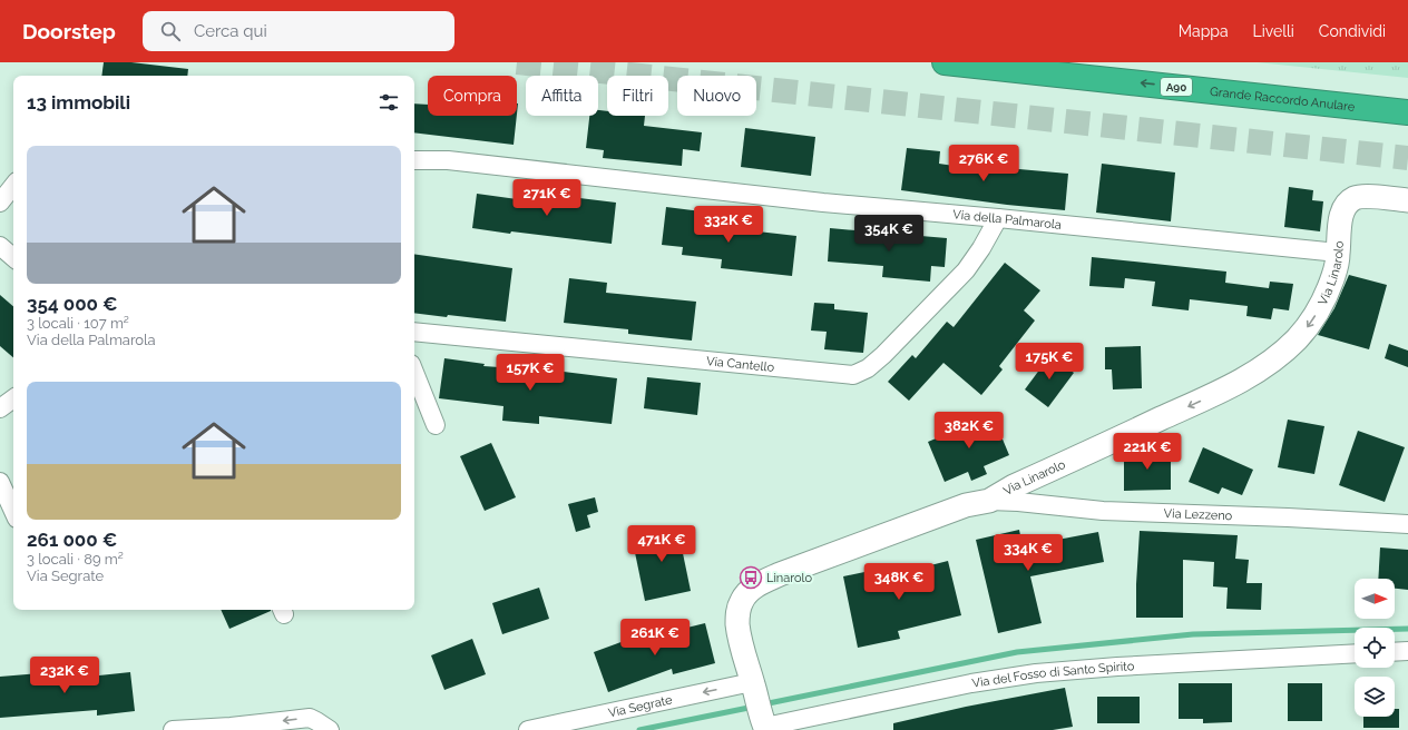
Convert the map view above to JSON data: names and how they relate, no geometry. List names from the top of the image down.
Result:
{
  "streets": {
    "highway": ["A90", "Grande Raccordo Anulare"],
    "street": [
      "Via della Palmarola",
      "Via Linarolo",
      "Via Cantello",
      "Via Lezzeno",
      "Via del Fosso di Santo Spirito",
      "Via Segrate"
    ]
  },
  "crossings": [
    ["Via della Palmarola", "Via Linarolo"],
    ["Via della Palmarola", "Via Cantello"],
    ["Via Linarolo", "Via Lezzeno"],
    ["Via Linarolo", "Via del Fosso di Santo Spirito"],
    ["Via Linarolo", "Via Segrate"]
  ],
  "one_way": ["Grande Raccordo Anulare", "Via Linarolo", "Via Segrate"],
  "places": {
    "bus stop": ["Linarolo"]
  },
  "north": "right",
  "page": {
    "header": "Doorstep",
    "search": "Cerca qui",
    "nav": ["Mappa", "Livelli", "Condividi"],
    "chip": [
      "Compra",
      "Affitta",
      "Filtri",
      "Nuovo"
    ],
    "heading": "13 immobili",
    "list": [
      {
        "name": "354 000 €",
        "note": "3 locali · 107 m² · Via della Palmarola"
      },
      {
        "name": "261 000 €",
        "note": "3 locali · 89 m² · Via Segrate"
      }
    ],
    "price": [
      "276K €",
      "271K €",
      "332K €",
      "354K €",
      "175K €",
      "157K €",
      "382K €",
      "221K €",
      "471K €",
      "334K €",
      "348K €",
      "261K €",
      "232K €"
    ]
  }
}
